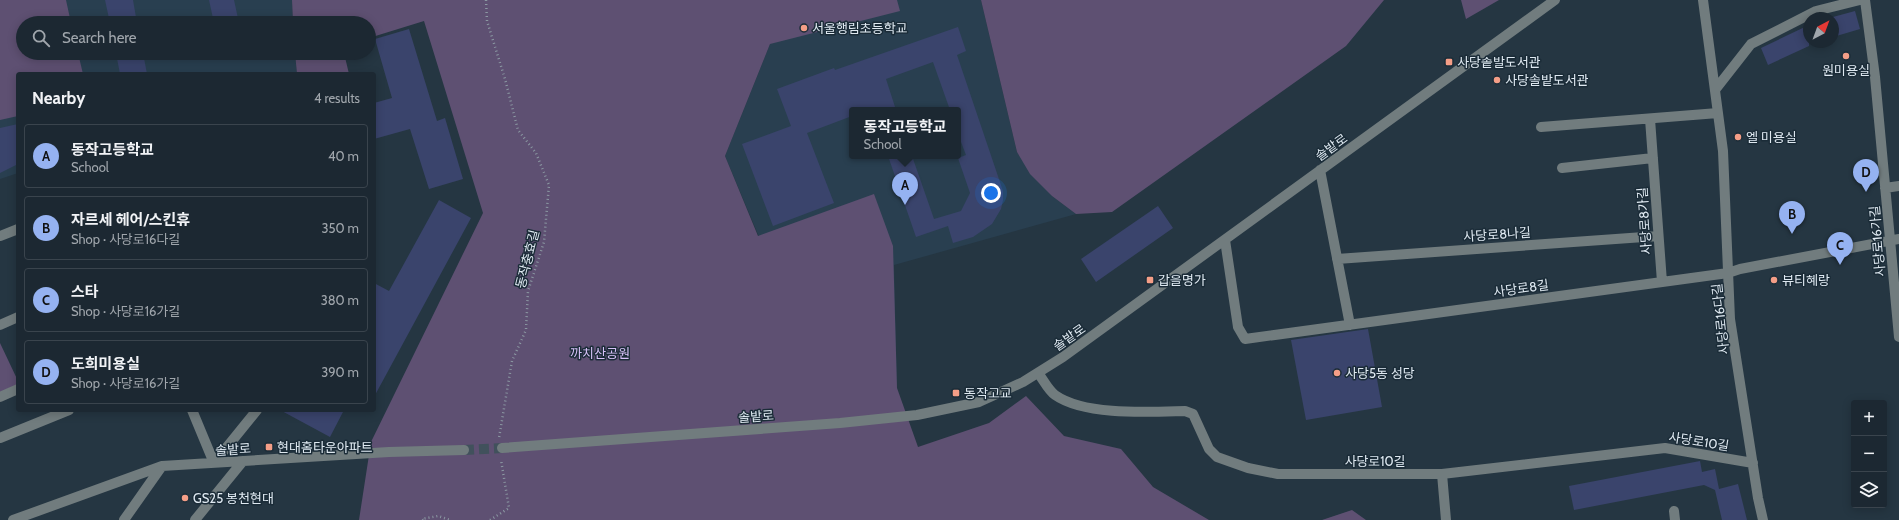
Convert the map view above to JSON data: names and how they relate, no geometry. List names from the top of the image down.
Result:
{
  "streets": {
    "street": [
      "솔밭로",
      "사당로8가길",
      "사당로8나길",
      "사당로16가길",
      "사당로8길",
      "사당로16다길",
      "사당로10길"
    ],
    "path": ["동작충효길"]
  },
  "crossings": [
    ["솔밭로", "동작충효길"],
    ["솔밭로", "사당로8길"],
    ["솔밭로", "사당로10길"],
    ["사당로8가길", "사당로8나길"],
    ["사당로8가길", "사당로8길"],
    ["사당로16가길", "사당로8길"],
    ["사당로8길", "사당로16다길"],
    ["사당로16다길", "사당로10길"]
  ],
  "parks": ["까치산공원"],
  "places": {
    "other": [
      "서울행림초등학교",
      "원미용실",
      "사당솔밭도서관",
      "엘 미용실",
      "뷰티혜랑",
      "사당5동 성당",
      "GS25 봉천현대"
    ],
    "transit": [
      "사당솥발도서관",
      "갑을명가",
      "동작고교",
      "현대홈타운아파트"
    ]
  },
  "north": "top right",
  "page": {
    "search": "Search here",
    "heading": ["Nearby", "4 results"],
    "popup": ["동작고등학교", "School"],
    "list": [
      {
        "mark": "A",
        "name": "동작고등학교",
        "note": "School",
        "value": "40 m"
      },
      {
        "mark": "B",
        "name": "자르세 헤어/스킨휴",
        "note": "Shop · 사당로16다길",
        "value": "350 m"
      },
      {
        "mark": "C",
        "name": "스타",
        "note": "Shop · 사당로16가길",
        "value": "380 m"
      },
      {
        "mark": "D",
        "name": "도희미용실",
        "note": "Shop · 사당로16가길",
        "value": "390 m"
      }
    ],
    "pins": [
      "D",
      "A",
      "B",
      "C"
    ],
    "map_buttons": ["+", "−"]
  }
}
